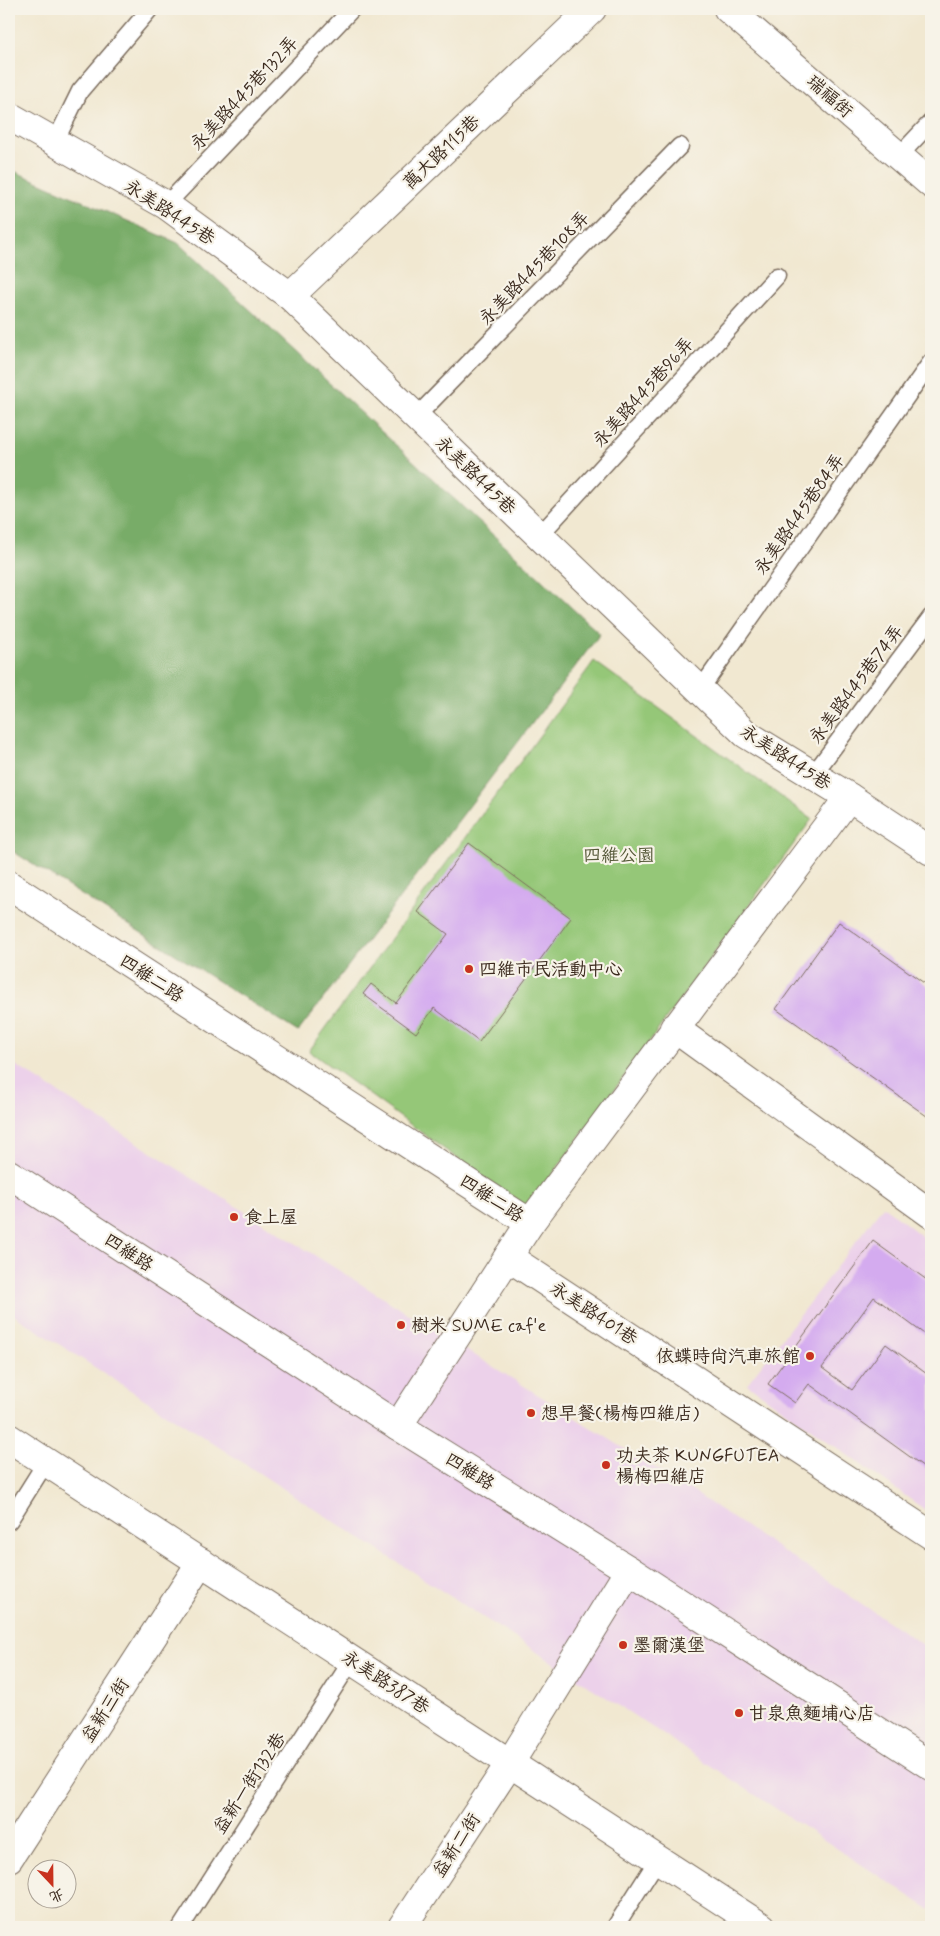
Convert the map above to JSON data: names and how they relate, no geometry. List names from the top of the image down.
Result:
{
  "streets": {
    "street": [
      "瑞福街",
      "萬大路115巷",
      "永美路445巷",
      "四維二路",
      "四維路",
      "永美路401巷",
      "永美路387巷",
      "益新三街",
      "益新二街"
    ],
    "lane": [
      "永美路445巷132弄",
      "永美路445巷108弄",
      "永美路445巷96弄",
      "永美路445巷84弄",
      "永美路445巷74弄",
      "益新一街132巷"
    ]
  },
  "crossings": [
    ["永美路445巷132弄", "永美路445巷"],
    ["萬大路115巷", "永美路445巷"],
    ["永美路445巷", "永美路445巷108弄"],
    ["永美路445巷", "永美路445巷96弄"],
    ["永美路445巷", "永美路445巷84弄"],
    ["永美路445巷", "永美路445巷74弄"],
    ["永美路445巷", "四維二路"],
    ["四維路", "益新二街"],
    ["永美路387巷", "益新三街"],
    ["永美路387巷", "益新一街132巷"],
    ["永美路387巷", "益新二街"]
  ],
  "parks": ["四維公園"],
  "places": [
    "四維市民活動中心",
    "食上屋",
    "樹米 SUME caf'e",
    "依蝶時尚汽車旅館",
    "想早餐(楊梅四維店)",
    "功夫茶 KUNGFUTEA 楊梅四維店",
    "墨爾漢堡",
    "甘泉魚麵埔心店"
  ],
  "north": "bottom"
}
